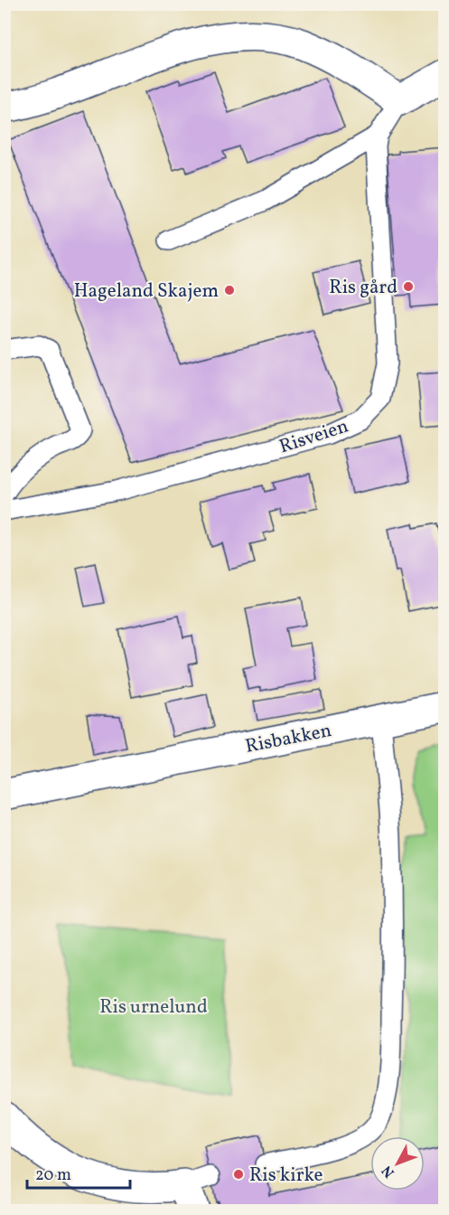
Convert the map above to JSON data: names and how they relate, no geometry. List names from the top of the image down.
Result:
{
  "streets": {
    "street": ["Risbakken"],
    "lane": ["Risveien"]
  },
  "parks": ["Ris urnelund"],
  "places": ["Ris gård", "Hageland Skajem", "Ris kirke"],
  "scale_bar": "20 m",
  "north": "bottom left"
}
